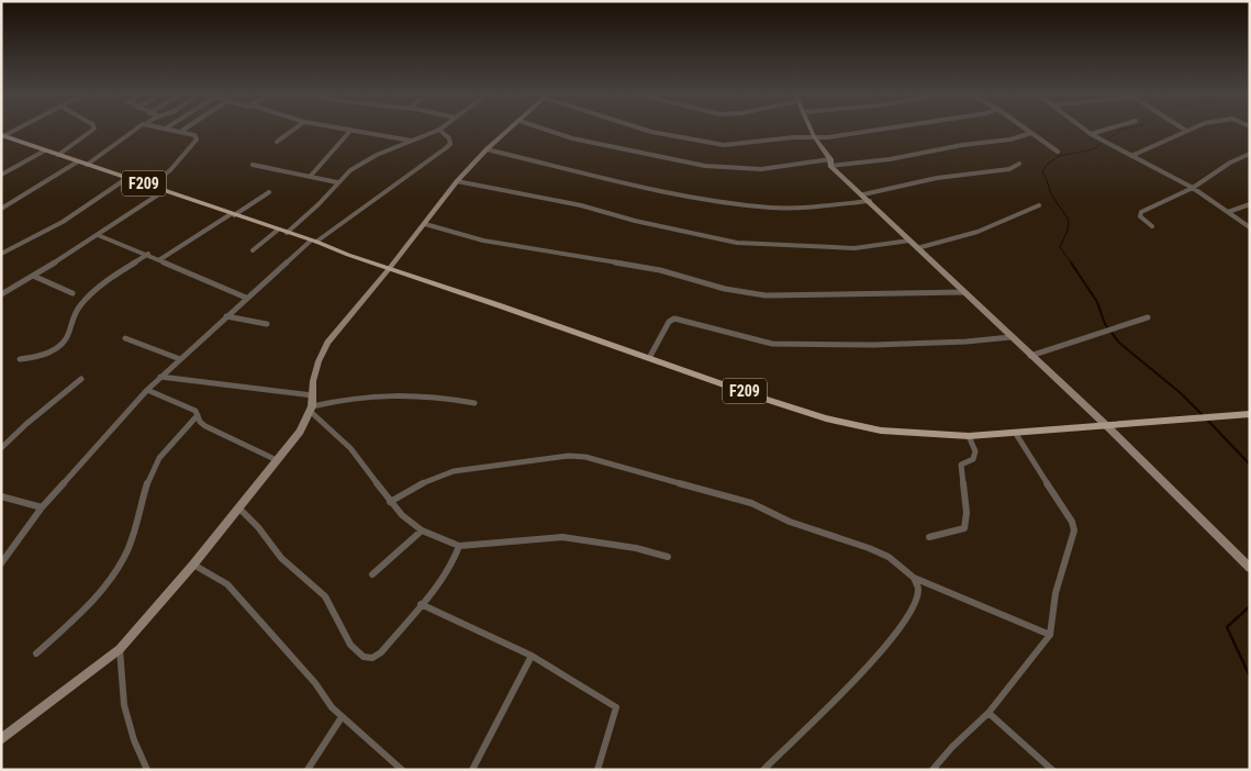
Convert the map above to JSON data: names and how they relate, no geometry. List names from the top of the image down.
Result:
{
  "streets": {
    "main road": ["F209"]
  }
}
